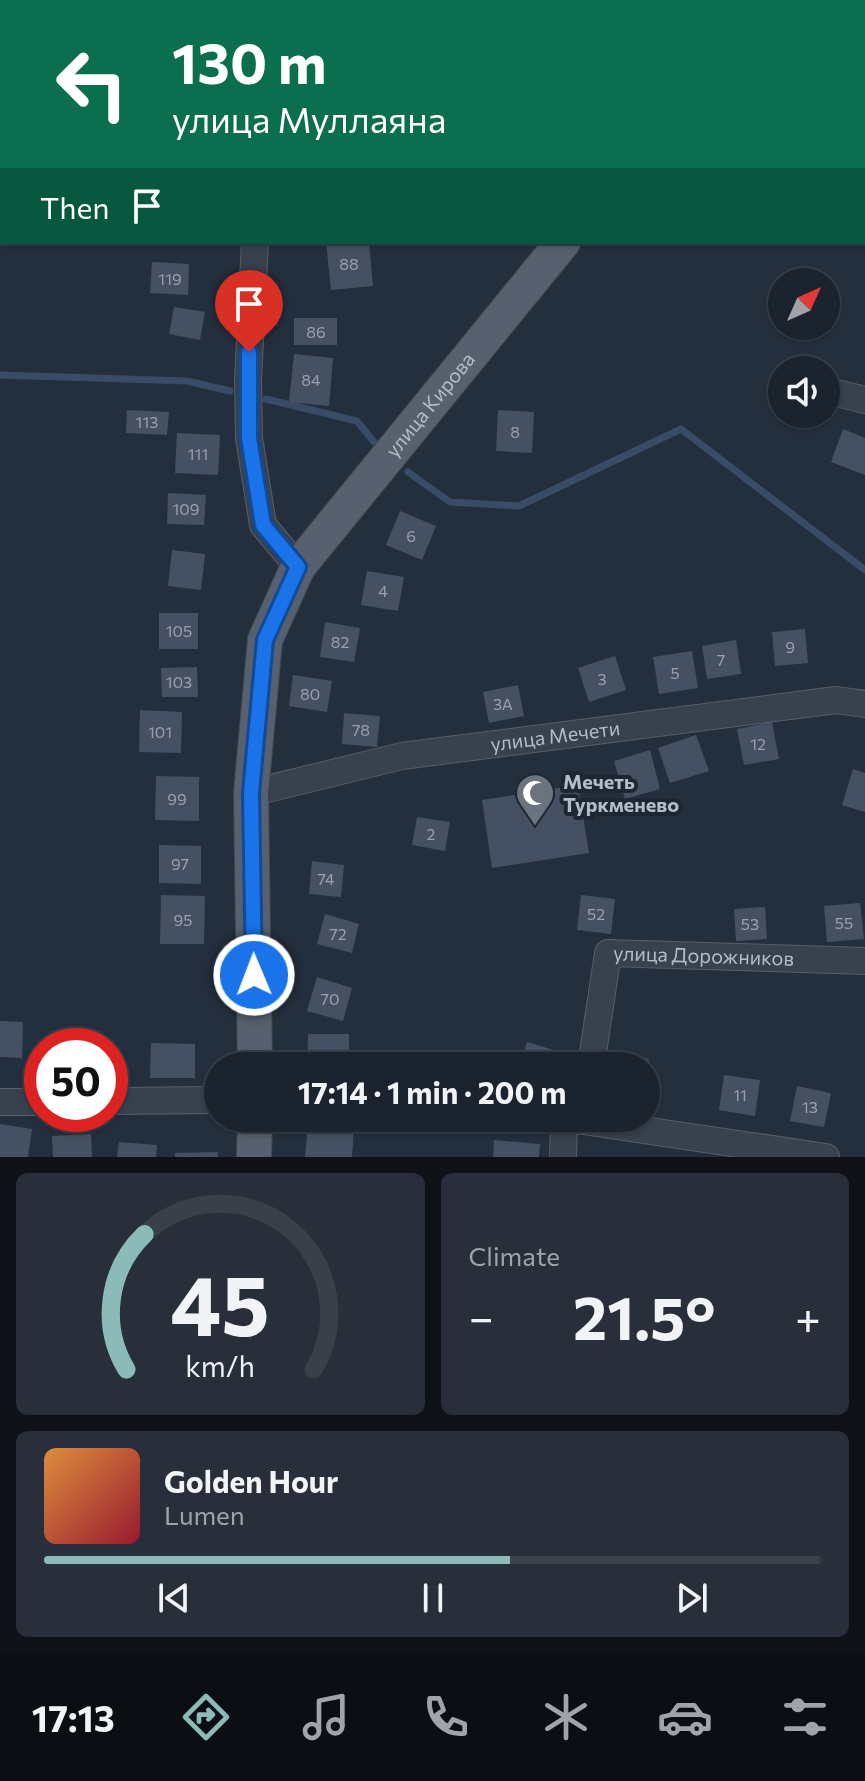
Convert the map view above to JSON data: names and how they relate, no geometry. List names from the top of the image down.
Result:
{
  "streets": {
    "main road": ["улица Кирова"],
    "street": ["улица Мечети", "улица Дорожников"]
  },
  "crossings": [
    ["улица Кирова", "улица Мечети"]
  ],
  "places": {
    "mosque": ["Мечеть Туркменево"]
  },
  "house_numbers": [
    "88",
    "119",
    "86",
    "84",
    "113",
    "8",
    "111",
    "109",
    "6",
    "4",
    "105",
    "82",
    "9",
    "7",
    "5",
    "3",
    "103",
    "80",
    "3А",
    "78",
    "101",
    "12",
    "99",
    "2",
    "97",
    "74",
    "52",
    "95",
    "55",
    "53",
    "72",
    "70",
    "11",
    "13"
  ],
  "north": "top right",
  "page": {
    "turn": ["130 m", "улица Муллаяна"],
    "then": "Then",
    "limit": "50",
    "trip": "17:14 · 1 min · 200 m",
    "tile": "Climate",
    "heat": ["−", "21.5°", "+"],
    "song": ["Golden Hour", "Lumen"],
    "tabs": "17:13",
    "gauge": ["45", "km/h"]
  }
}
